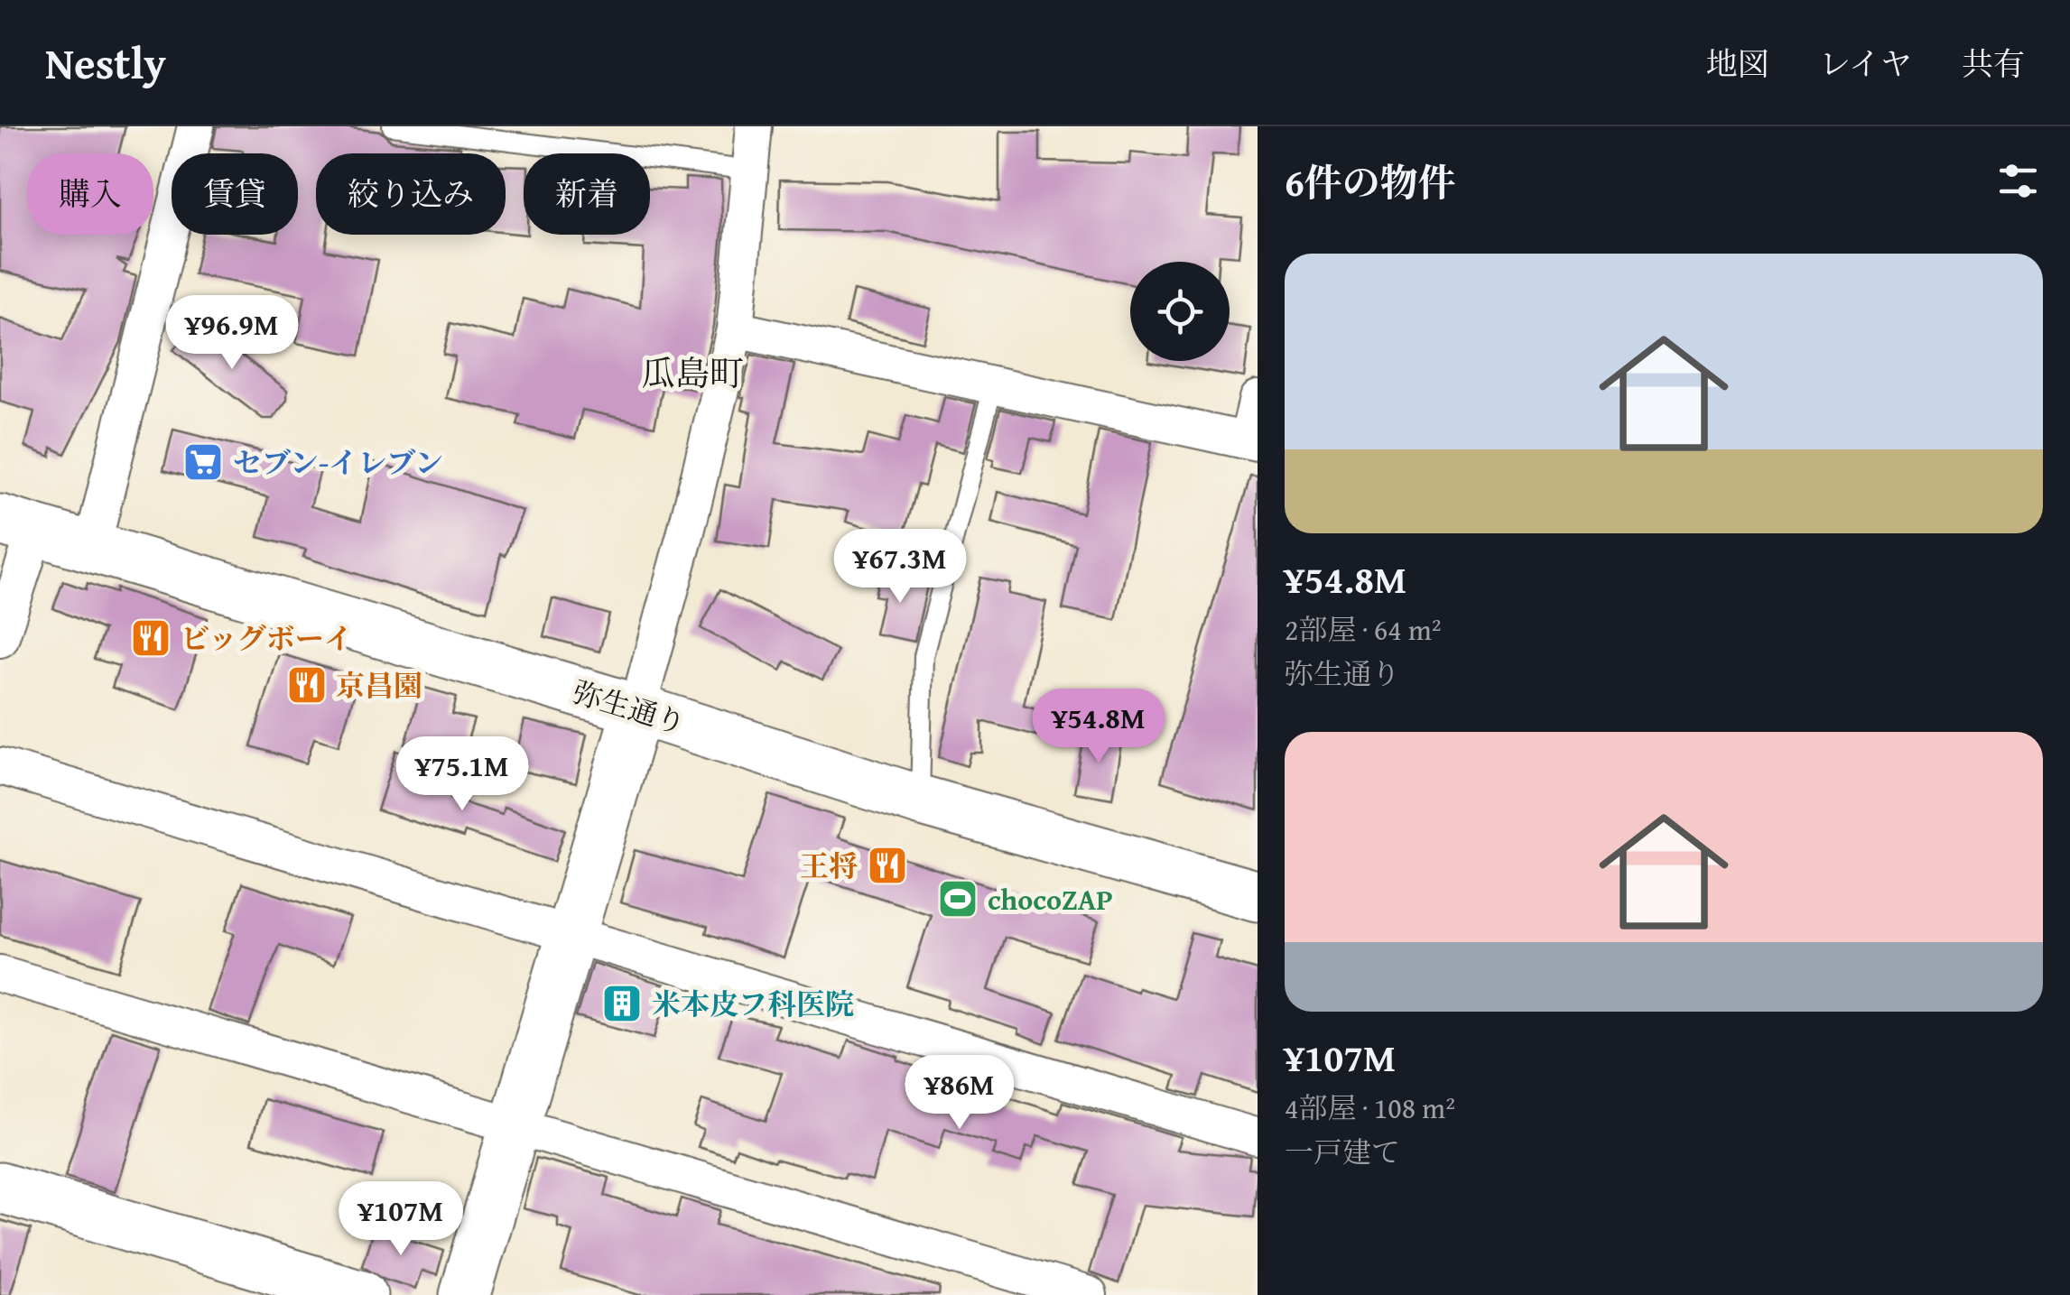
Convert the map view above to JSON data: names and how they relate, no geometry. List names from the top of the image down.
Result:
{
  "streets": {
    "street": ["弥生通り"]
  },
  "districts": ["瓜島町"],
  "places": {
    "supermarket": ["セブン-イレブン"],
    "restaurant": ["ビッグボーイ", "京昌園", "王将"],
    "sports": ["chocoZAP"],
    "building": ["米本皮フ科医院"]
  },
  "page": {
    "header": "Nestly",
    "nav": ["地図", "レイヤ", "共有"],
    "heading": "6件の物件",
    "chip": [
      "購入",
      "賃貸",
      "絞り込み",
      "新着"
    ],
    "list": [
      {
        "name": "¥54.8M",
        "note": "2部屋 · 64 m² · 弥生通り"
      },
      {
        "name": "¥107M",
        "note": "4部屋 · 108 m² · 一戸建て"
      }
    ],
    "price": [
      "¥96.9M",
      "¥67.3M",
      "¥54.8M",
      "¥75.1M",
      "¥86M",
      "¥107M"
    ]
  }
}
